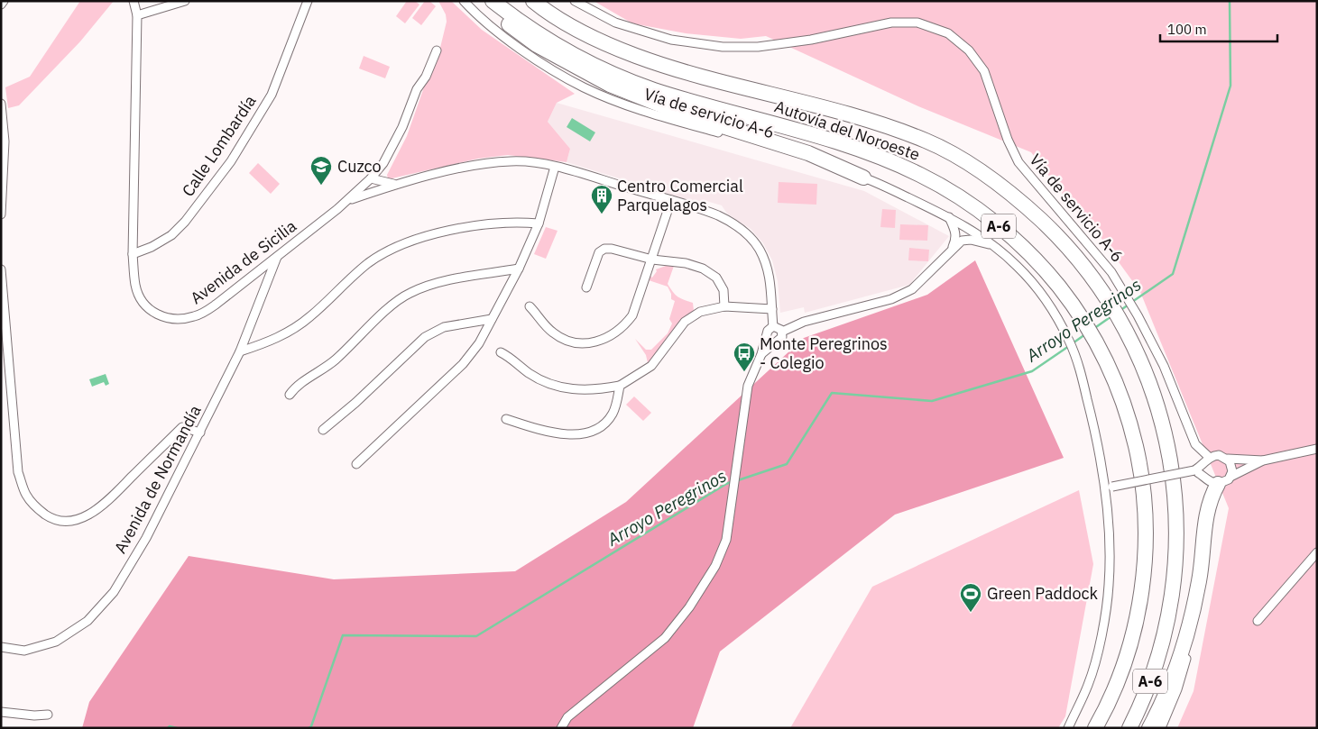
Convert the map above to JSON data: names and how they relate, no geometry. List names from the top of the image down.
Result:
{
  "streets": {
    "highway": ["Autovía del Noroeste", "A-6"],
    "street": [
      "Vía de servicio A-6",
      "Calle Lombardía",
      "Avenida de Sicilia",
      "Avenida de Normandía"
    ]
  },
  "crossings": [
    ["Calle Lombardía", "Avenida de Sicilia"],
    ["Avenida de Sicilia", "Avenida de Normandía"]
  ],
  "water": ["Arroyo Peregrinos"],
  "places": {
    "school or university": ["Cuzco"],
    "building": ["Centro Comercial Parquelagos"],
    "bus stop": ["Monte Peregrinos - Colegio"],
    "sports": ["Green Paddock"]
  },
  "scale_bar": "100 m"
}
